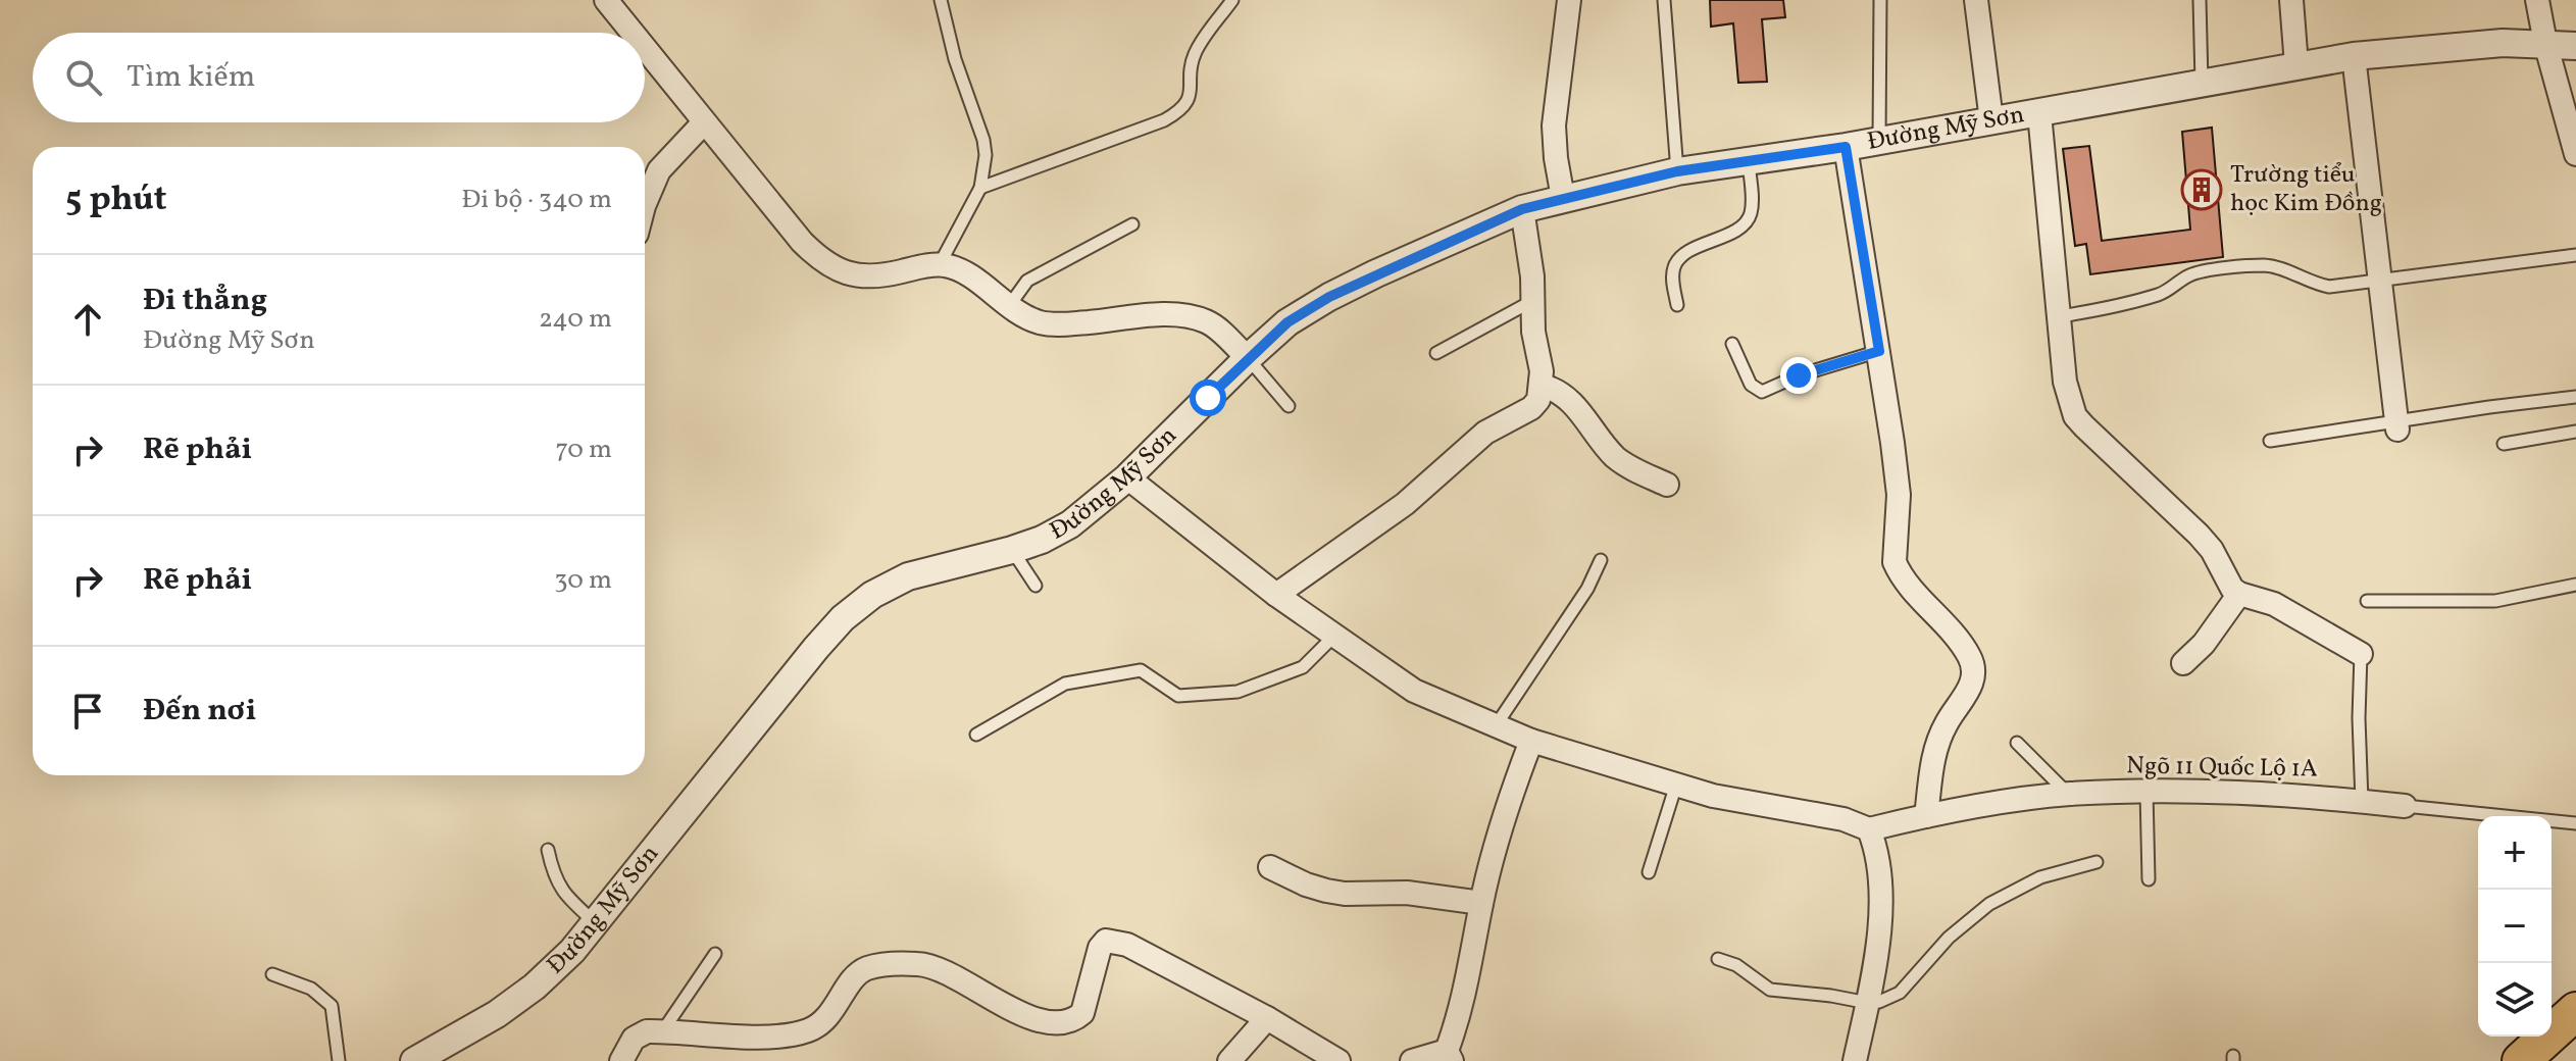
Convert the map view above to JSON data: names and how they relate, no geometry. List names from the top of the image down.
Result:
{
  "streets": {
    "street": ["Đường Mỹ Sơn", "Ngõ 11 Quốc Lộ 1A"]
  },
  "places": {
    "building": ["Trường tiểu học Kim Đồng"]
  },
  "page": {
    "search": "Tìm kiếm",
    "heading": ["5 phút", "Đi bộ · 340 m"],
    "list": [
      ["Đi thẳng", "Đường Mỹ Sơn", "240 m"],
      ["Rẽ phải", "70 m"],
      ["Rẽ phải", "30 m"],
      "Đến nơi"
    ],
    "map_buttons": ["+", "−"]
  }
}
